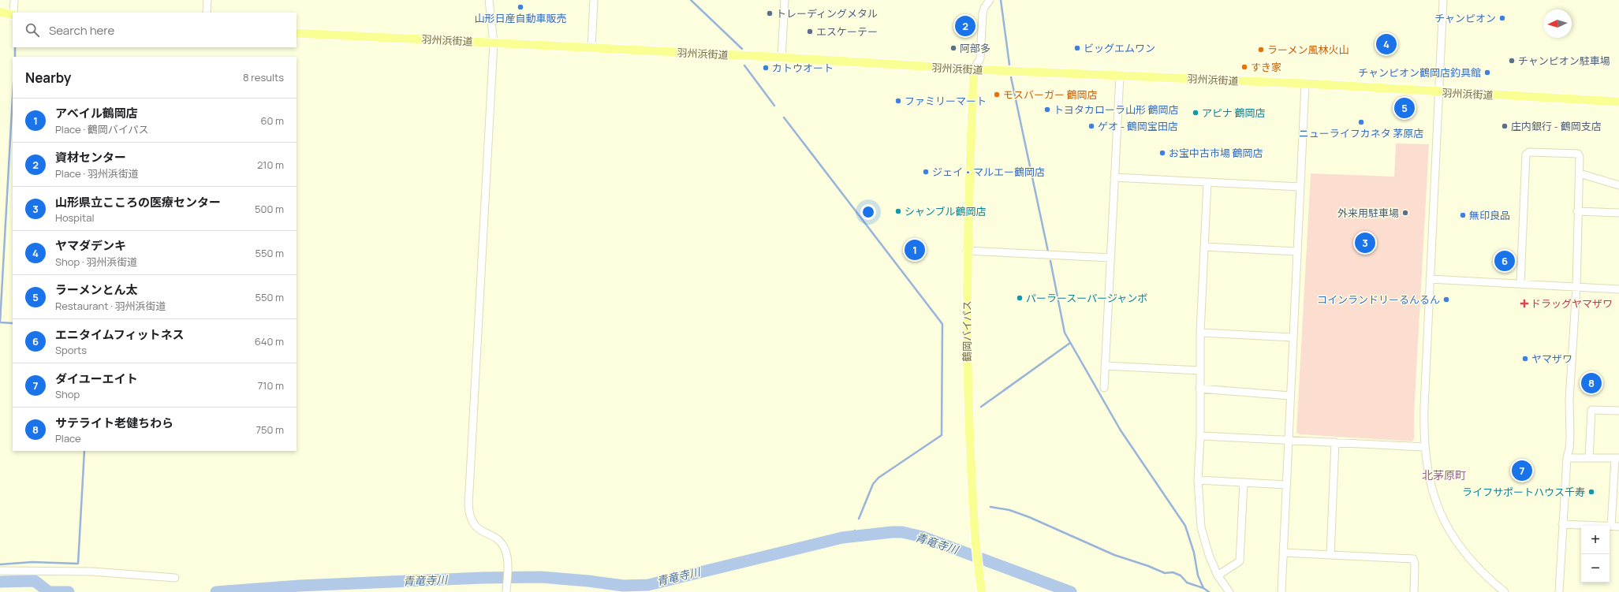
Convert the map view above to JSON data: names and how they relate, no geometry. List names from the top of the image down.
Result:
{
  "streets": {
    "main road": ["羽州浜街道", "鶴岡バイパス"]
  },
  "crossings": [
    ["羽州浜街道", "鶴岡バイパス"]
  ],
  "districts": ["北茅原町"],
  "water": ["青竜寺川"],
  "places": {
    "other": [
      "山形日産自動車販売",
      "トレーディングメタル",
      "チャンピオン",
      "エスケーテー",
      "阿部多",
      "ビッグエムワン",
      "ラーメン風林火山",
      "チャンピオン駐車場",
      "すき家",
      "カトウオート",
      "チャンピオン鶴岡店釣具館",
      "モスバーガー 鶴岡店",
      "ファミリーマート",
      "トヨタカローラ山形 鶴岡店",
      "アピナ 鶴岡店",
      "ニューライフカネタ 茅原店",
      "ゲオ - 鶴岡宝田店",
      "庄内銀行 - 鶴岡支店",
      "お宝中古市場 鶴岡店",
      "ジェイ・マルエー鶴岡店",
      "シャンブル鶴岡店",
      "外来用駐車場",
      "無印良品",
      "パーラースーパージャンボ",
      "コインランドリーるんるん",
      "ヤマザワ",
      "ライフサポートハウス千寿"
    ],
    "health": ["ドラッグヤマザワ"]
  },
  "north": "left",
  "page": {
    "search": "Search here",
    "pins": [
      "2",
      "4",
      "5",
      "3",
      "1",
      "6",
      "8",
      "7"
    ],
    "heading": ["Nearby", "8 results"],
    "list": [
      {
        "mark": "1",
        "name": "アベイル鶴岡店",
        "note": "Place · 鶴岡バイパス",
        "value": "60 m"
      },
      {
        "mark": "2",
        "name": "資材センター",
        "note": "Place · 羽州浜街道",
        "value": "210 m"
      },
      {
        "mark": "3",
        "name": "山形県立こころの医療センター",
        "note": "Hospital",
        "value": "500 m"
      },
      {
        "mark": "4",
        "name": "ヤマダデンキ",
        "note": "Shop · 羽州浜街道",
        "value": "550 m"
      },
      {
        "mark": "5",
        "name": "ラーメンとん太",
        "note": "Restaurant · 羽州浜街道",
        "value": "550 m"
      },
      {
        "mark": "6",
        "name": "エニタイムフィットネス",
        "note": "Sports",
        "value": "640 m"
      },
      {
        "mark": "7",
        "name": "ダイユーエイト",
        "note": "Shop",
        "value": "710 m"
      },
      {
        "mark": "8",
        "name": "サテライト老健ちわら",
        "note": "Place",
        "value": "750 m"
      }
    ],
    "map_buttons": ["+", "−"]
  }
}
